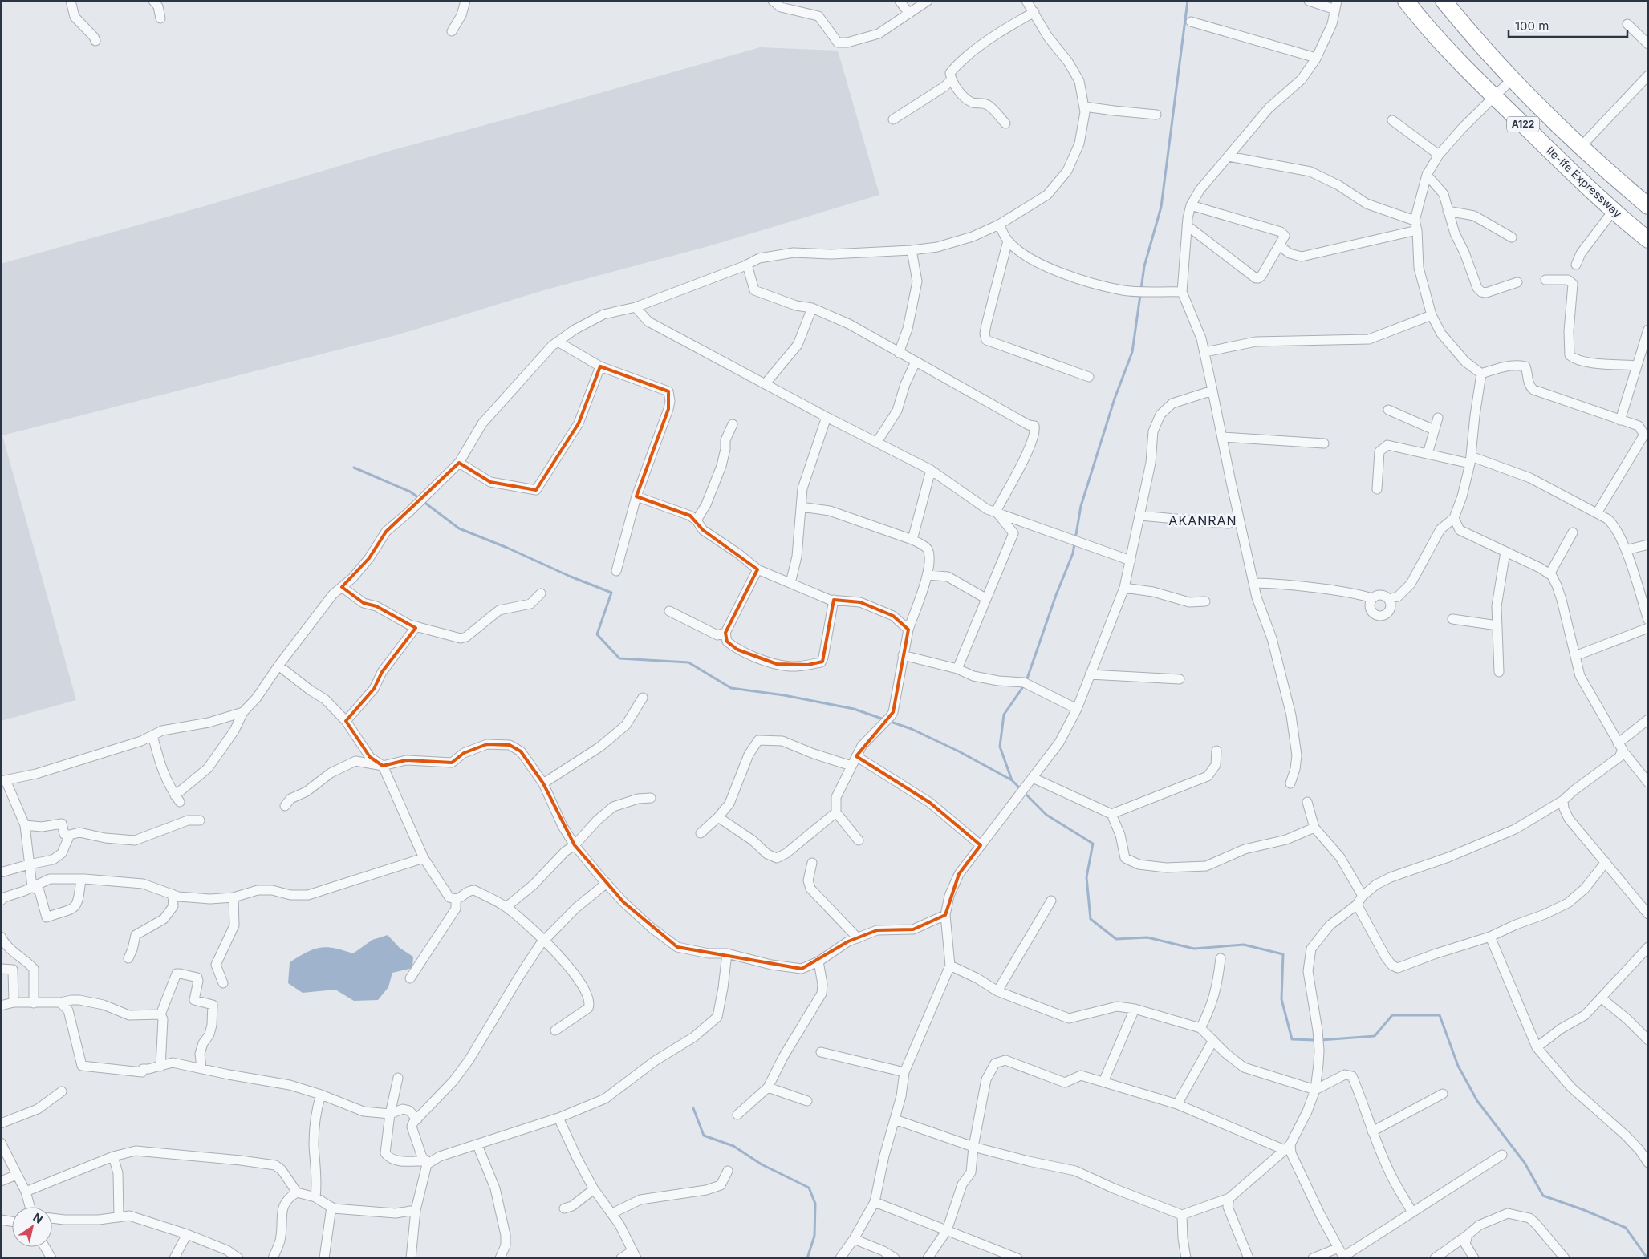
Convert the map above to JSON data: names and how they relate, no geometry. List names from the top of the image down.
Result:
{
  "streets": {
    "highway": ["A122", "Ile-Ife Expressway"]
  },
  "districts": ["AKANRAN"],
  "scale_bar": "100 m",
  "north": "top right"
}
